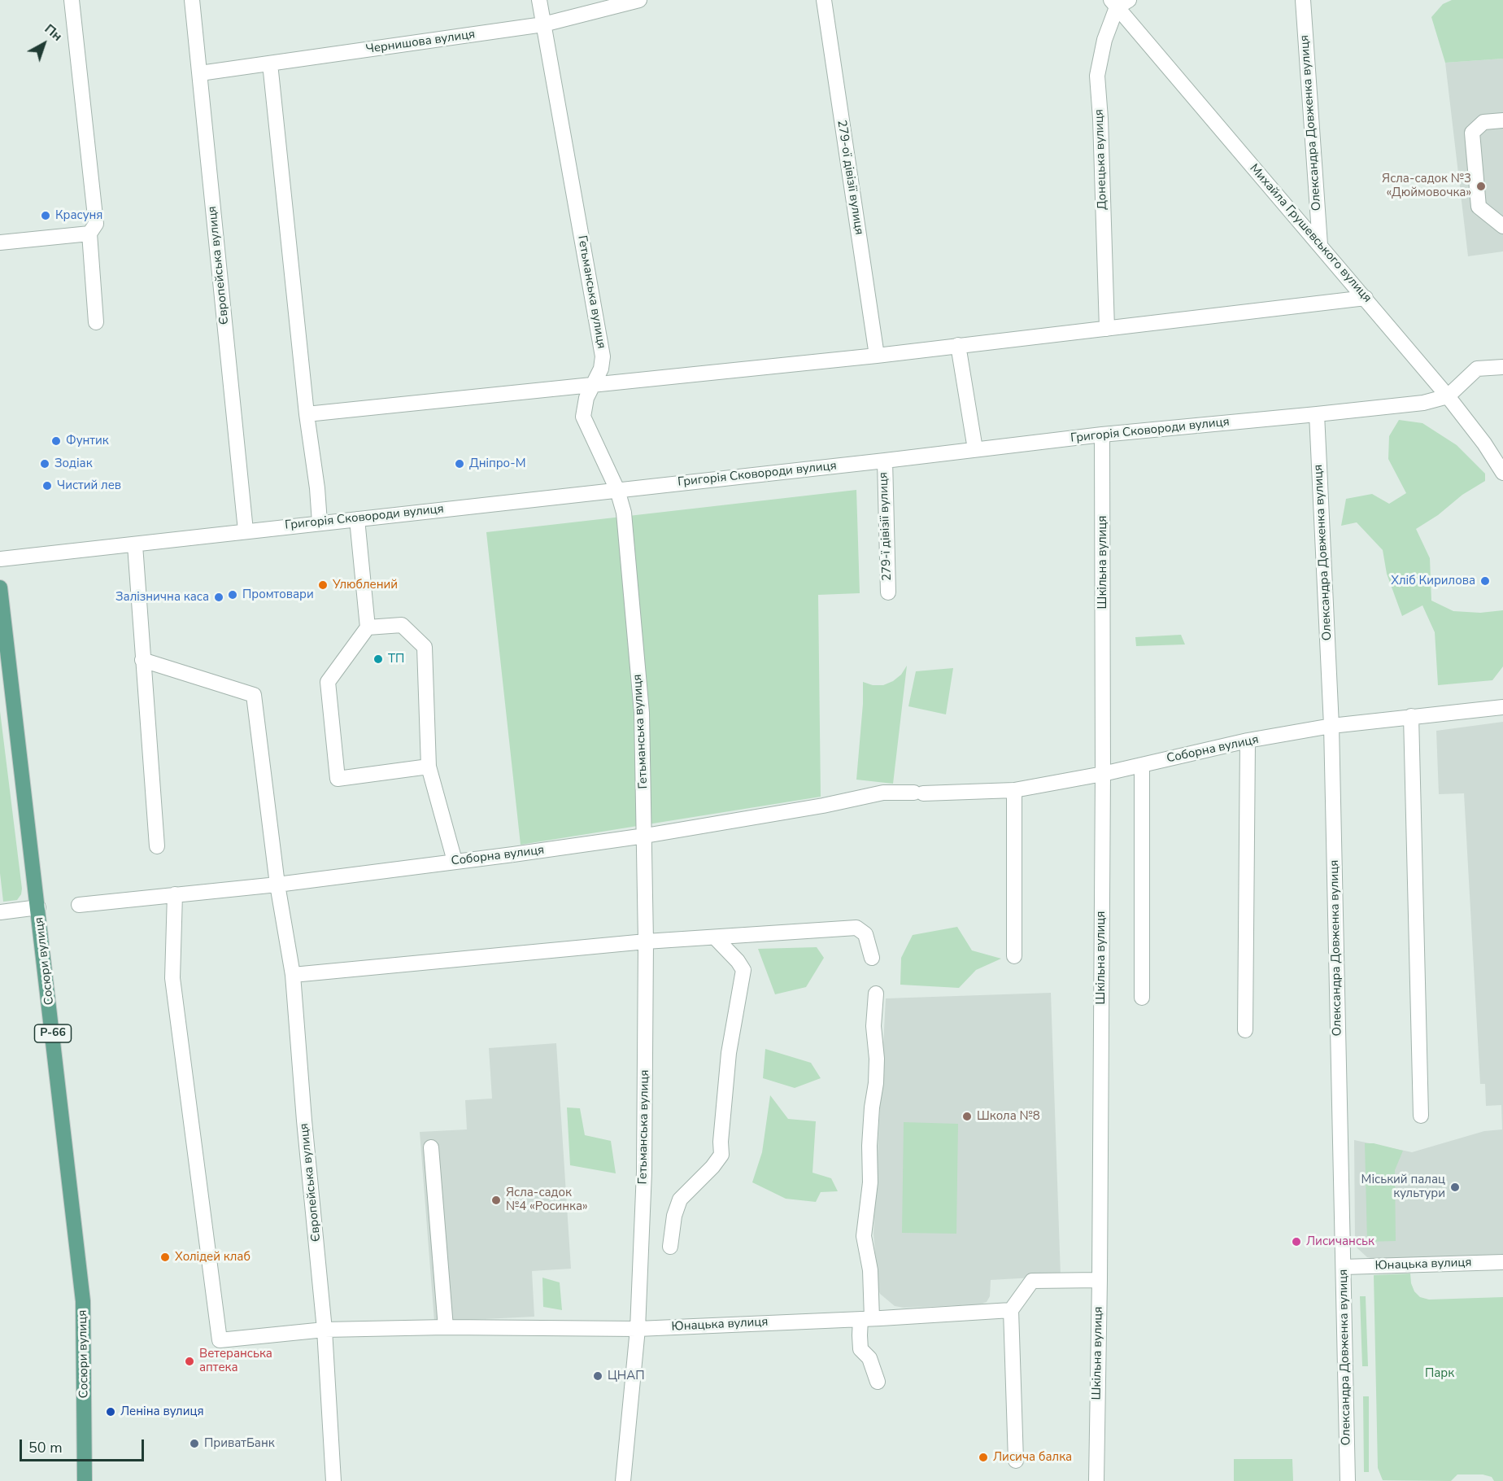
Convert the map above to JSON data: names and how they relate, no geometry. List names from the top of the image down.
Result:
{
  "streets": {
    "main road": ["Сосюри вулиця", "Р-66"],
    "street": [
      "Чернишова вулиця",
      "Олександра Довженка вулиця",
      "Донецька вулиця",
      "279-ої дівізії вулиця",
      "Михайла Грушевського вулиця",
      "Європейська вулиця",
      "Гетьманська вулиця",
      "Григорія Сковороди вулиця",
      "279-ї дівізії вулиця",
      "Шкільна вулиця",
      "Соборна вулиця",
      "Юнацька вулиця"
    ]
  },
  "crossings": [
    ["Чернишова вулиця", "Європейська вулиця"],
    ["Чернишова вулиця", "Гетьманська вулиця"],
    ["Олександра Довженка вулиця", "Михайла Грушевського вулиця"],
    ["Олександра Довженка вулиця", "Григорія Сковороди вулиця"],
    ["Олександра Довженка вулиця", "Соборна вулиця"],
    ["Олександра Довженка вулиця", "Юнацька вулиця"],
    ["Донецька вулиця", "Михайла Грушевського вулиця"],
    ["Михайла Грушевського вулиця", "Григорія Сковороди вулиця"],
    ["Європейська вулиця", "Григорія Сковороди вулиця"],
    ["Європейська вулиця", "Соборна вулиця"],
    ["Європейська вулиця", "Юнацька вулиця"],
    ["Гетьманська вулиця", "Григорія Сковороди вулиця"],
    ["Гетьманська вулиця", "Соборна вулиця"],
    ["Гетьманська вулиця", "Юнацька вулиця"],
    ["Григорія Сковороди вулиця", "279-ї дівізії вулиця"],
    ["Григорія Сковороди вулиця", "Шкільна вулиця"],
    ["Шкільна вулиця", "Соборна вулиця"],
    ["Соборна вулиця", "Юнацька вулиця"]
  ],
  "parks": ["Парк"],
  "places": [
    "Ясла-садок №3 «Дюймовочка»",
    "Красуня",
    "Фунтик",
    "Зодіак",
    "Днiпро-М",
    "Чистий лев",
    "Хліб Кирилова",
    "Улюблений",
    "Промтовари",
    "Залiзнична каса",
    "ТП",
    "Школа №8",
    "Міський палац культури",
    "Ясла-садок №4 «Росинка»",
    "Лисичанськ",
    "Холідей клаб",
    "Ветеранська аптека",
    "ЦНАП",
    "Леніна вулиця",
    "ПриватБанк",
    "Лисича балка"
  ],
  "scale_bar": "50 m",
  "north": "top right"
}
